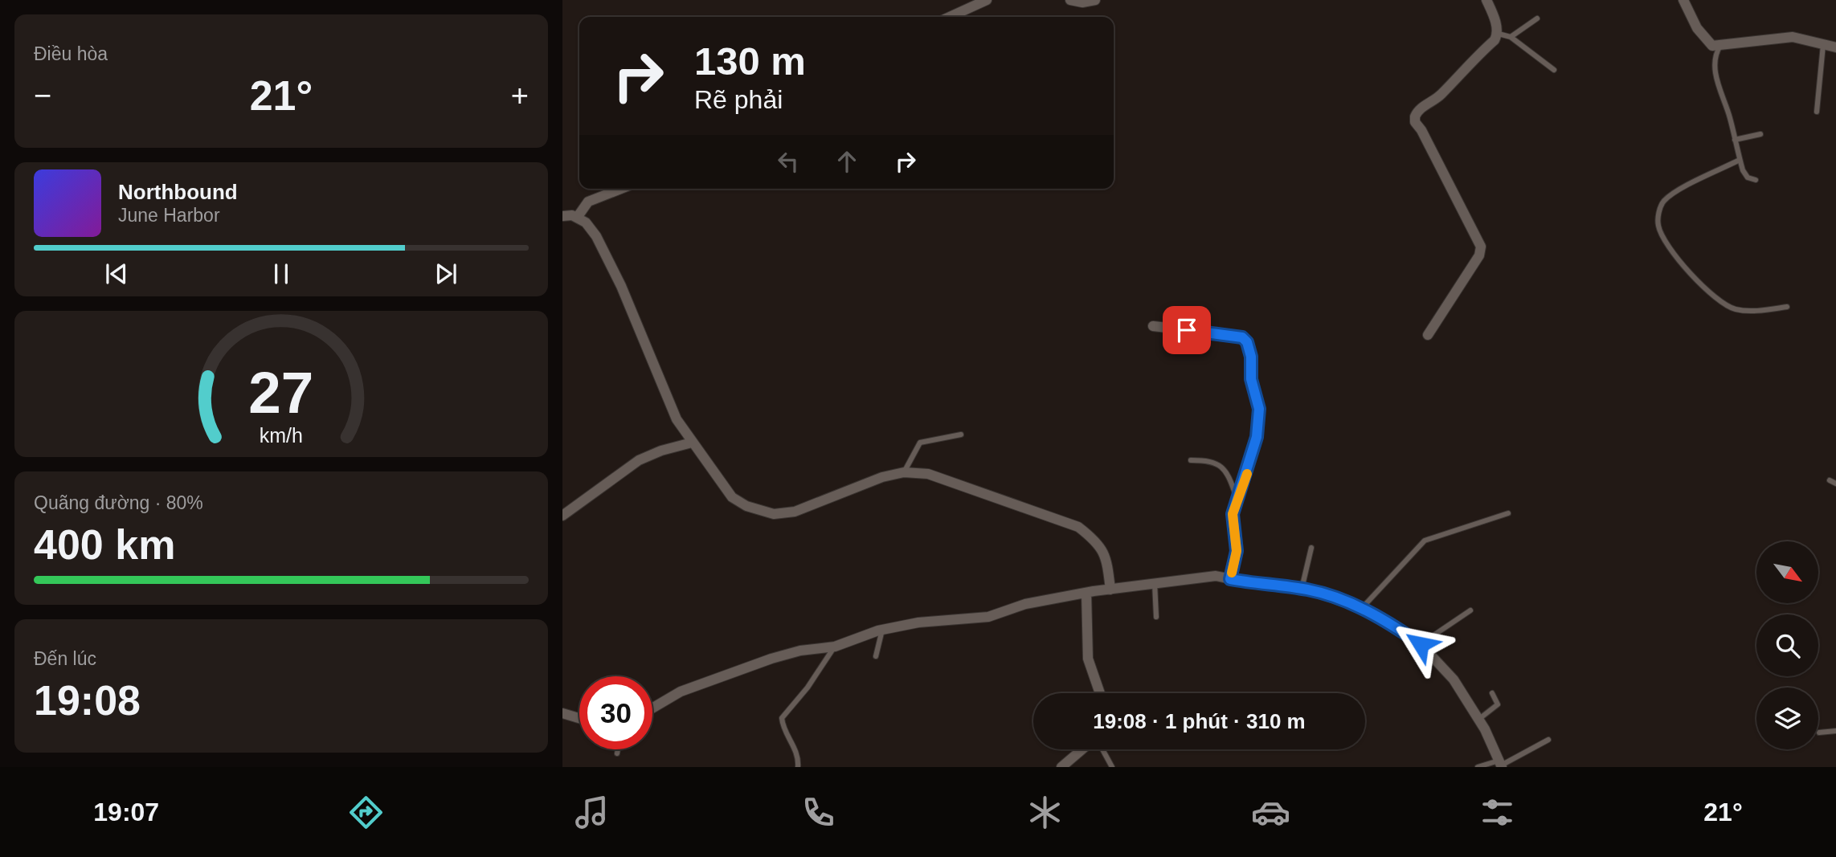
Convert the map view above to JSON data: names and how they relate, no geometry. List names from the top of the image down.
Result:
{
  "north": "bottom right",
  "page": {
    "tile": [
      "Điều hòa",
      ["Quãng đường · 80%", "400 km"],
      ["Đến lúc", "19:08"]
    ],
    "turn": ["130 m", "Rẽ phải"],
    "heat": ["−", "21°", "+"],
    "song": ["Northbound", "June Harbor"],
    "limit": "30",
    "trip": "19:08 · 1 phút · 310 m",
    "tabs": ["19:07", "21°"],
    "gauge": ["27", "km/h"]
  }
}
